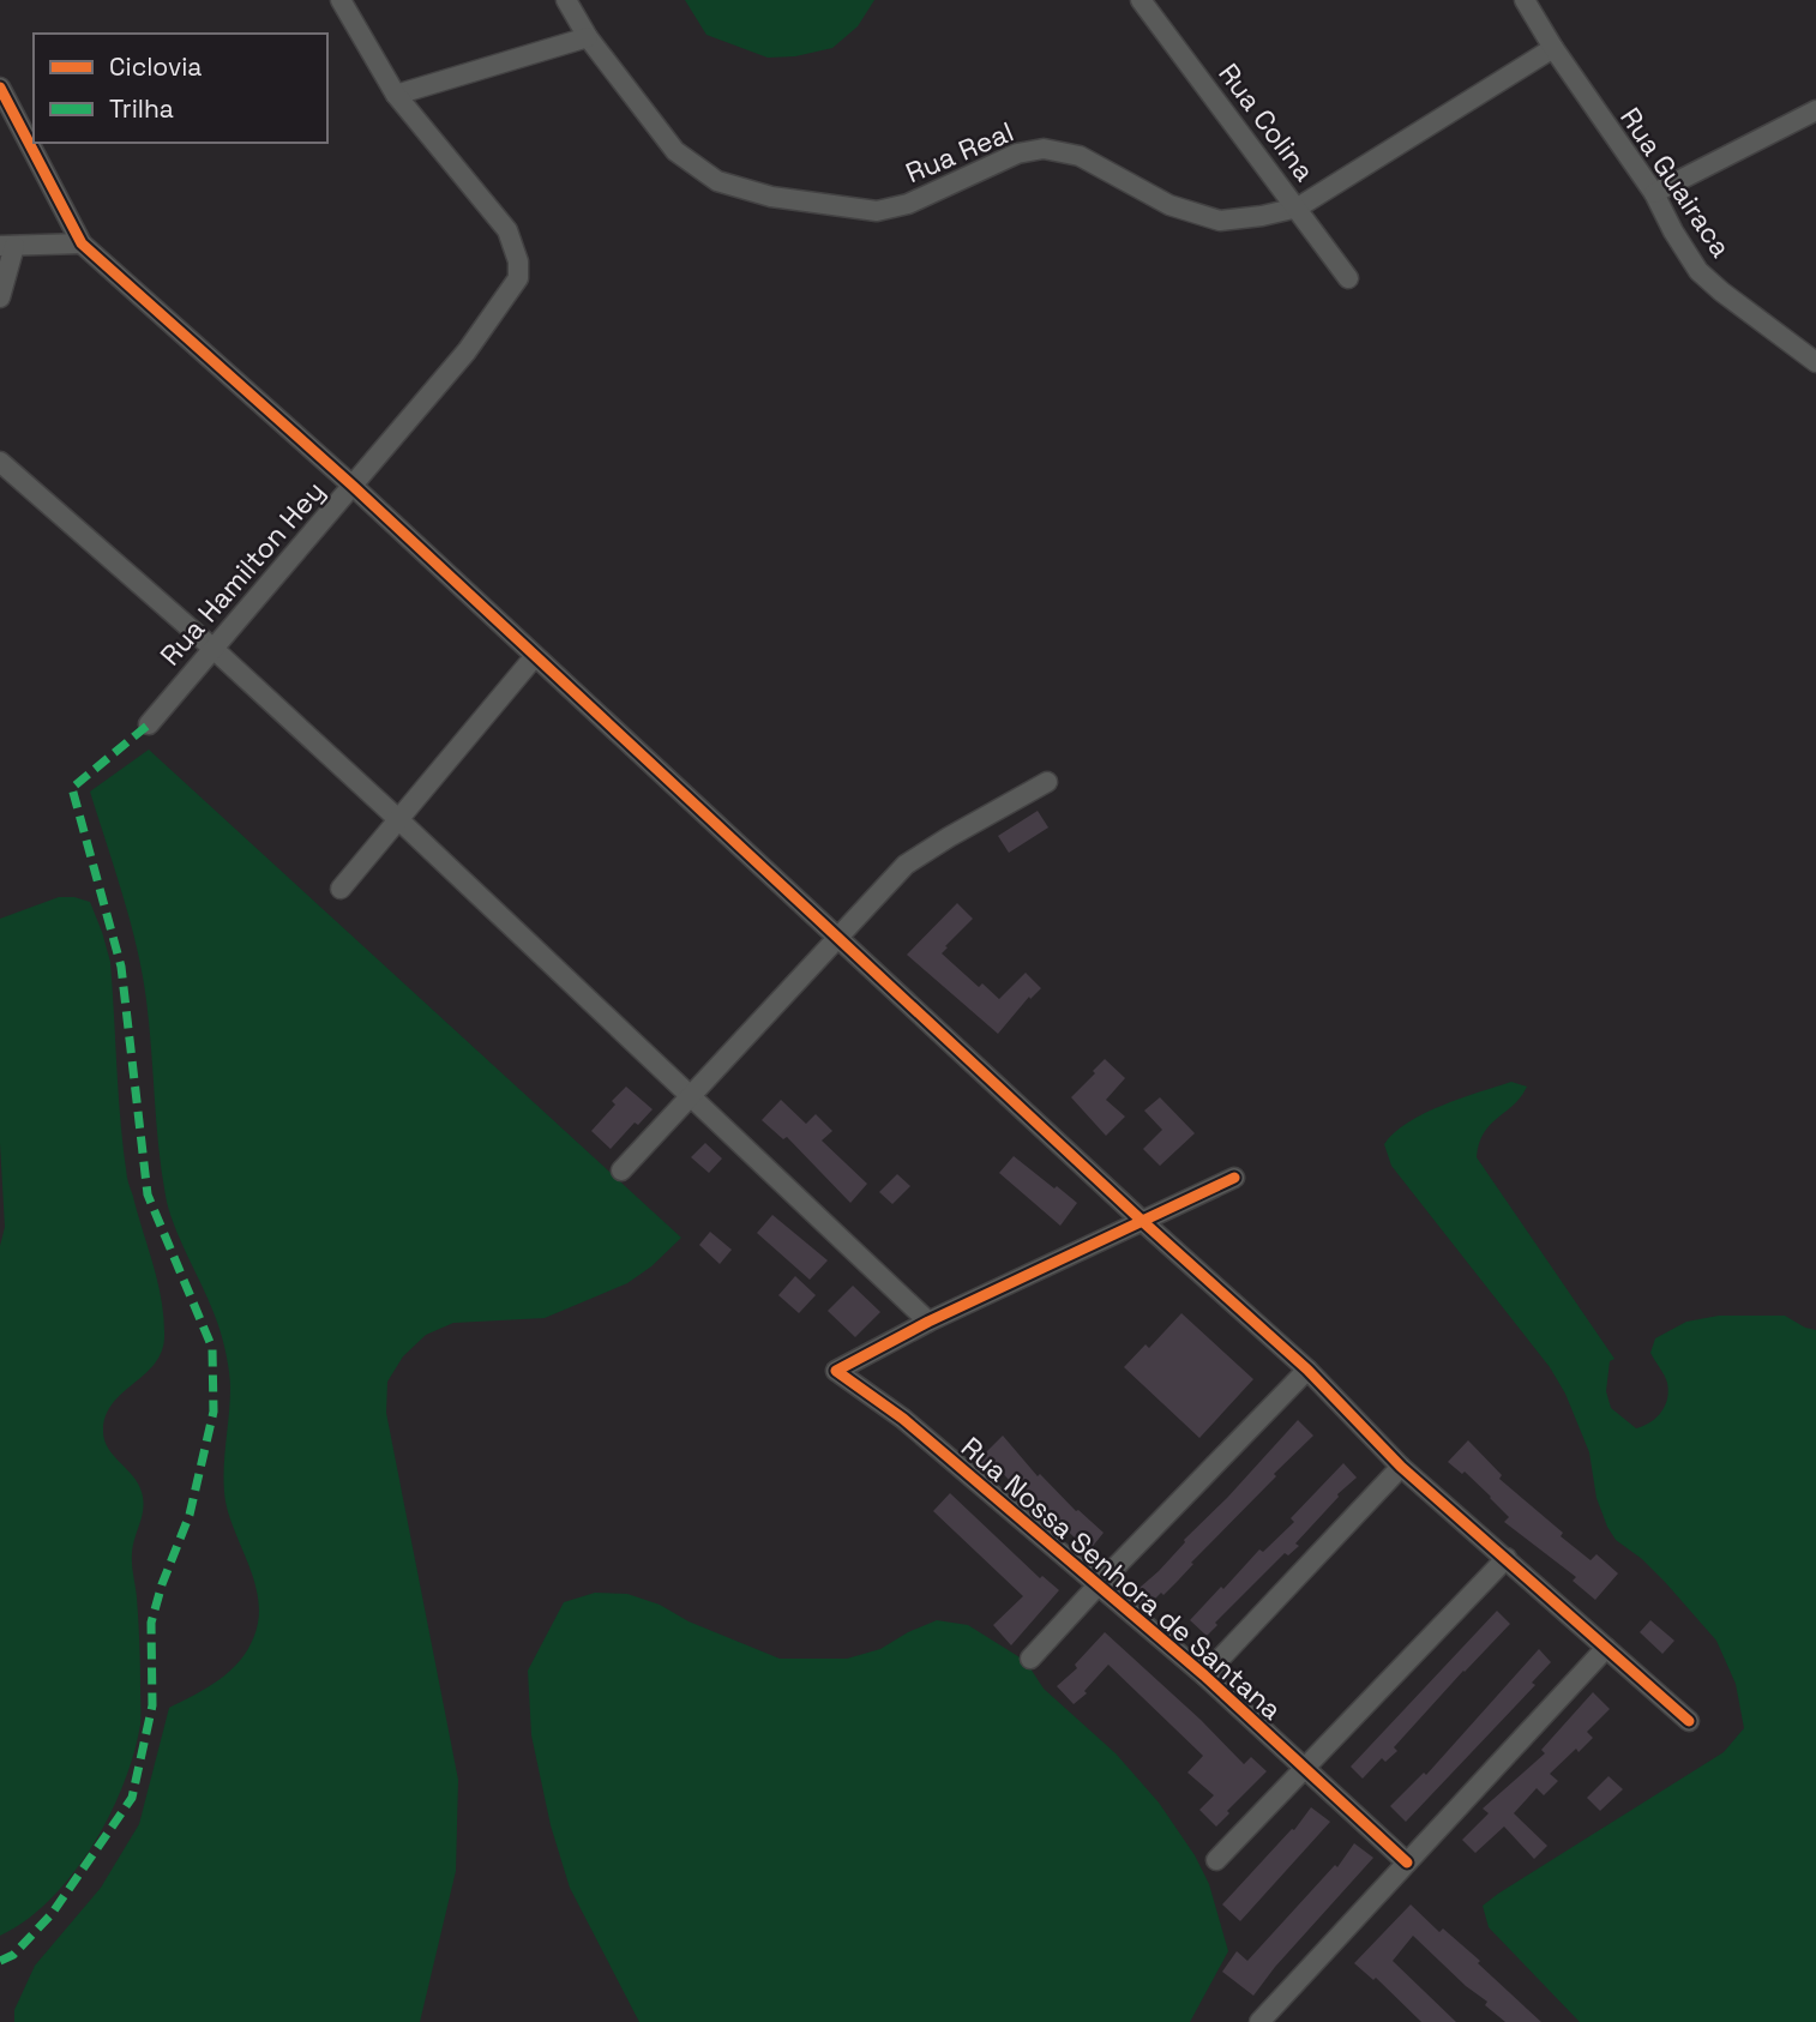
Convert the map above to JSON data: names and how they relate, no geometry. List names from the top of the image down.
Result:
{
  "streets": {
    "street": [
      "Rua Colina",
      "Rua Real",
      "Rua Guairaca",
      "Rua Hamilton Hey",
      "Rua Nossa Senhora de Santana"
    ]
  },
  "crossings": [
    ["Rua Colina", "Rua Real"],
    ["Rua Real", "Rua Guairaca"]
  ],
  "legend": ["Ciclovia", "Trilha"]
}
